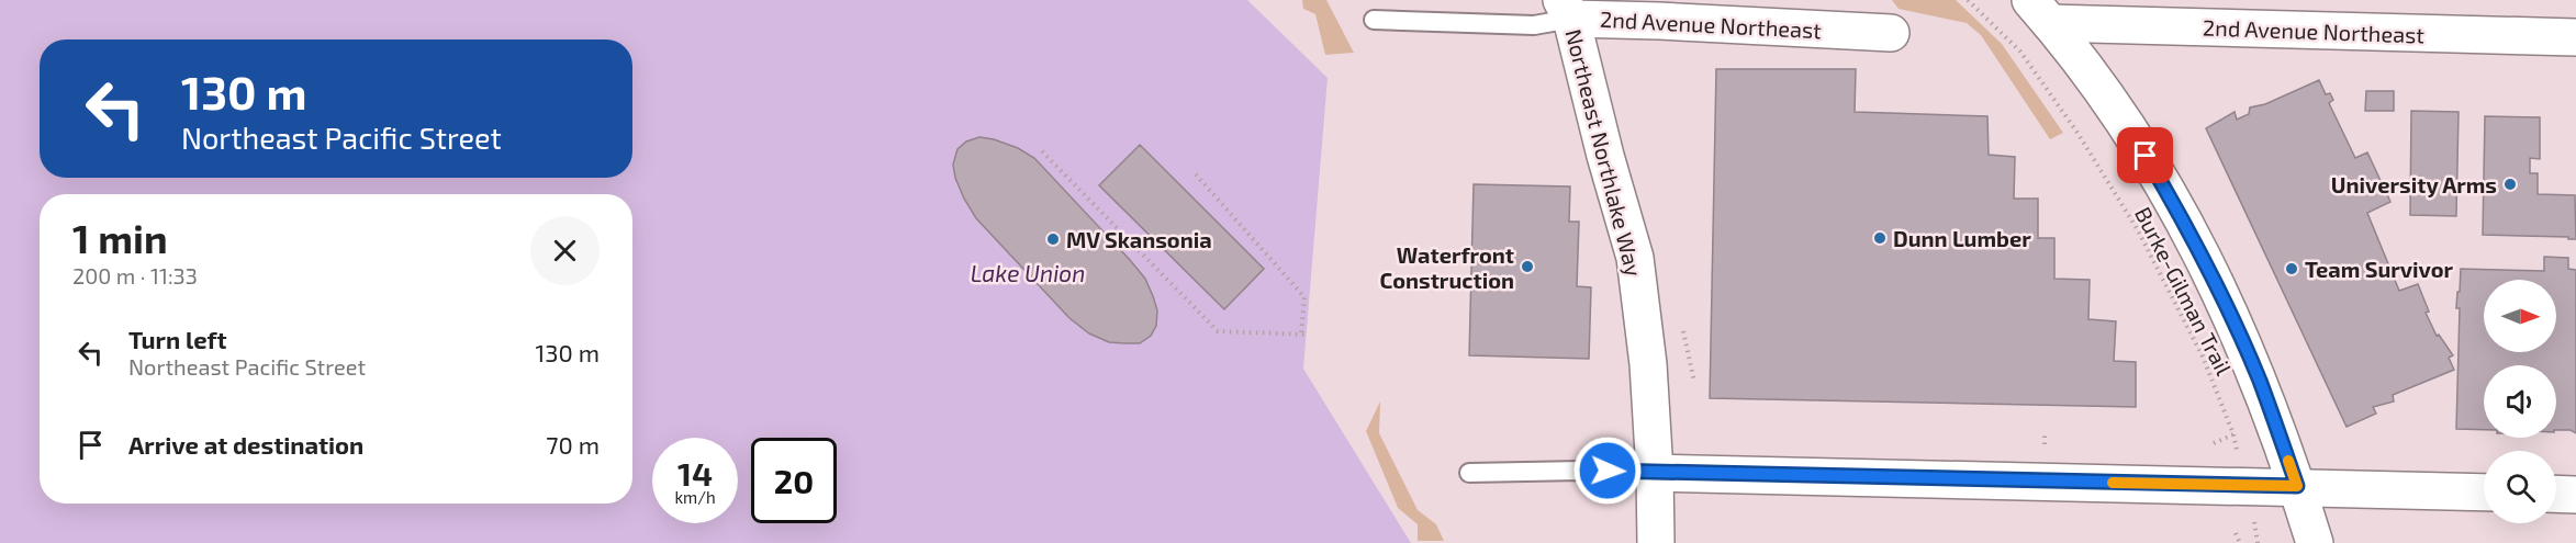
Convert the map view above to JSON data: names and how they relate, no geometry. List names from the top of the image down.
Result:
{
  "streets": {
    "street": ["2nd Avenue Northeast", "Northeast Northlake Way"],
    "path": ["Burke-Gilman Trail"]
  },
  "crossings": [
    ["2nd Avenue Northeast", "Northeast Northlake Way"]
  ],
  "water": ["Lake Union"],
  "places": [
    "University Arms",
    "Dunn Lumber",
    "MV Skansonia",
    "Waterfront Construction",
    "Team Survivor"
  ],
  "north": "right",
  "page": {
    "turn": ["130 m", "Northeast Pacific Street"],
    "heading": ["1 min", "200 m · 11:33"],
    "list": [
      {
        "name": "Turn left",
        "note": "Northeast Pacific Street",
        "value": "130 m"
      },
      {
        "name": "Arrive at destination",
        "value": "70 m"
      }
    ],
    "speed": "14 km/h",
    "limit": "20"
  }
}
